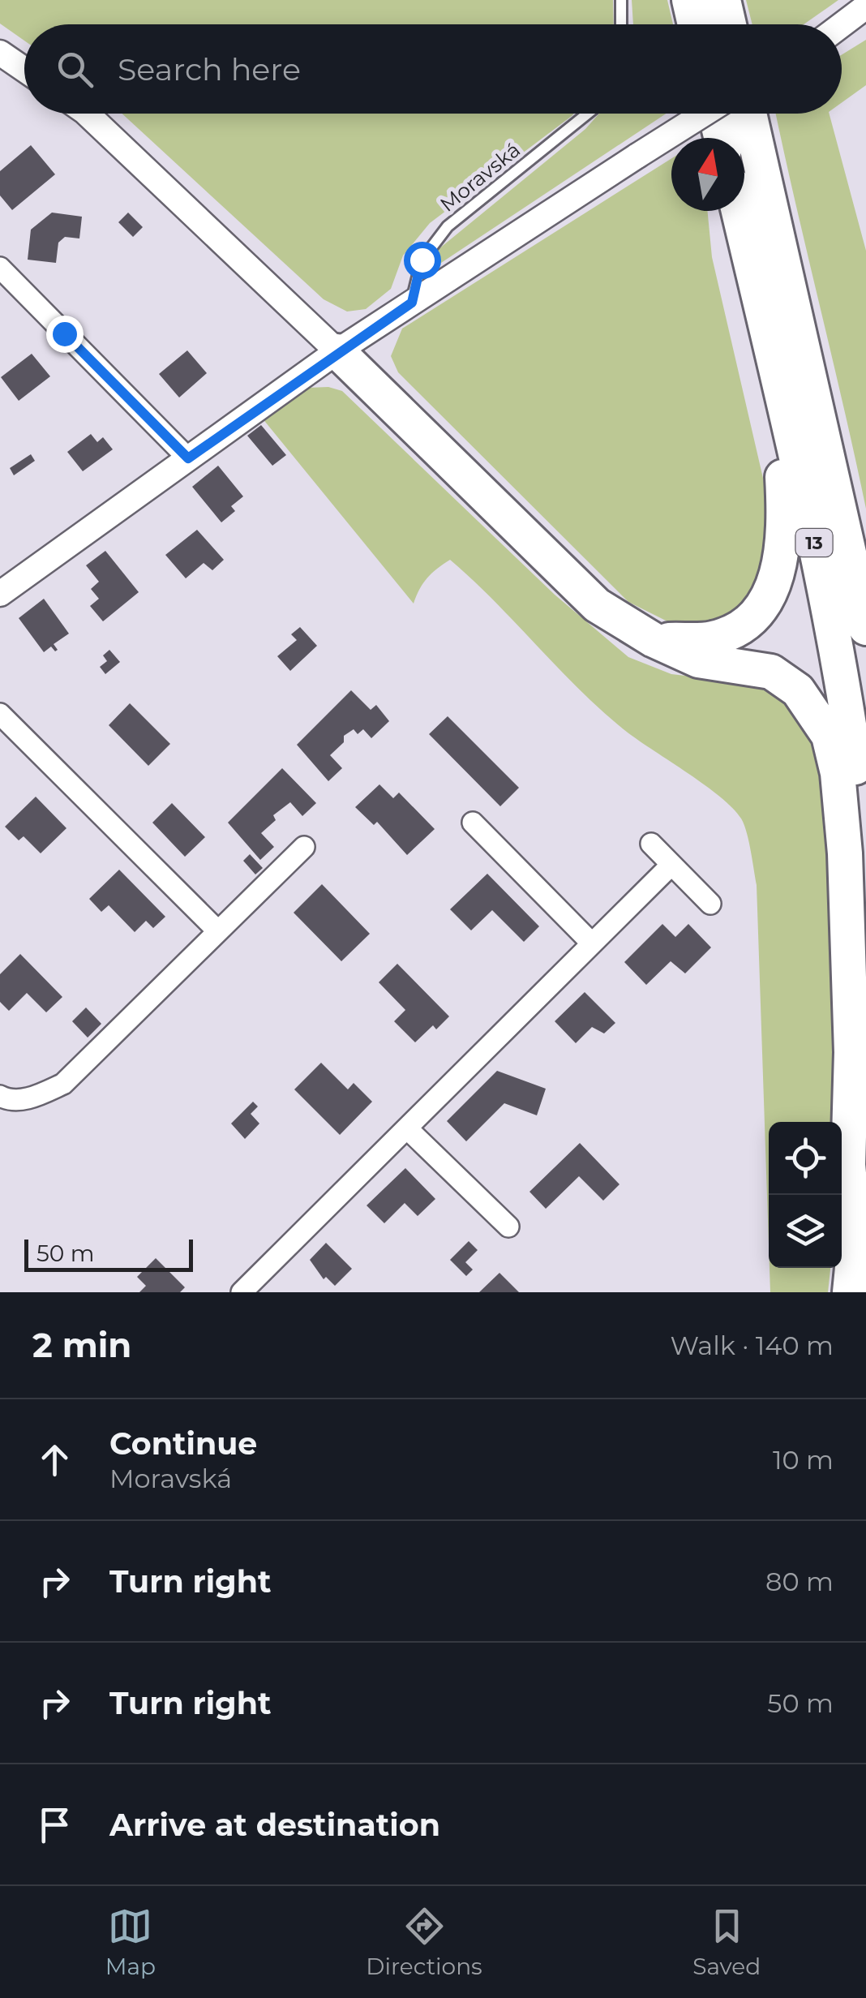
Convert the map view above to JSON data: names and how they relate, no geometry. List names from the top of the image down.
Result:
{
  "streets": {
    "highway": ["13"],
    "lane": ["Moravská"]
  },
  "scale_bar": "50 m",
  "north": "top",
  "page": {
    "search": "Search here",
    "scale": "50 m",
    "heading": ["2 min", "Walk · 140 m"],
    "list": [
      ["Continue", "Moravská", "10 m"],
      ["Turn right", "80 m"],
      ["Turn right", "50 m"],
      "Arrive at destination"
    ],
    "nav": ["Map", "Directions", "Saved"]
  }
}
